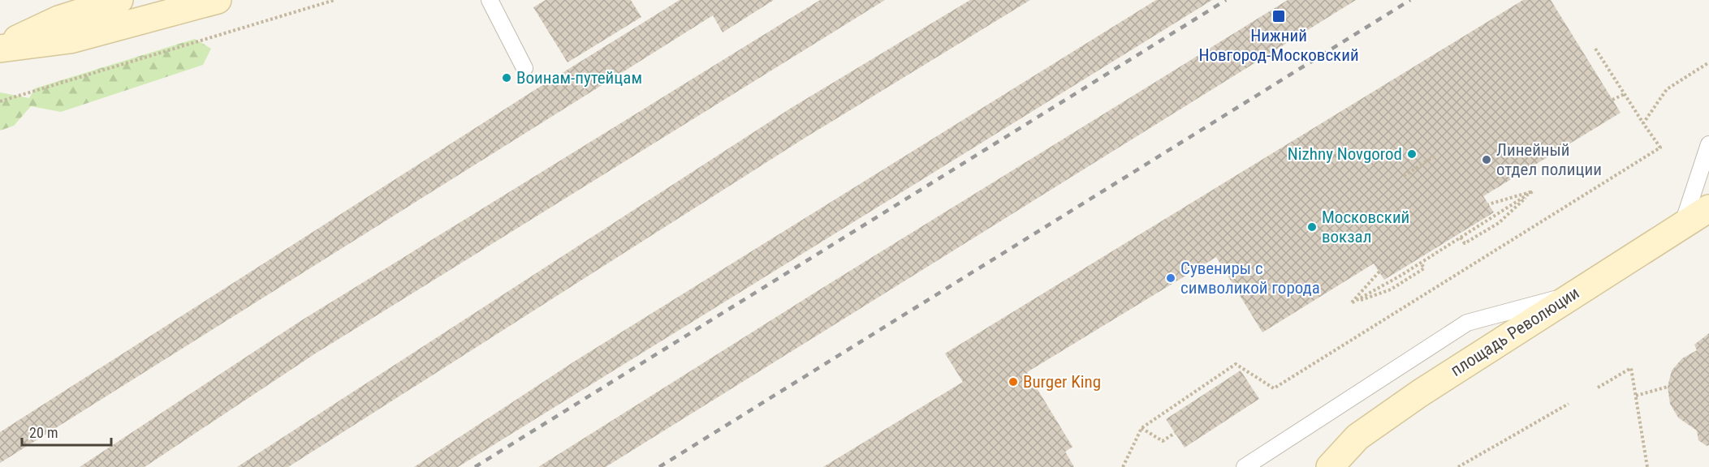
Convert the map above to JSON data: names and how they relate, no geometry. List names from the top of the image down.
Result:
{
  "streets": {
    "main road": ["площадь Революции"]
  },
  "places": {
    "transit": ["Нижний Новгород-Московский"],
    "other": [
      "Воинам-путейцам",
      "Nizhny Novgorod",
      "Линейный отдел полиции",
      "Московский вокзал",
      "Сувениры с символикой города",
      "Burger King"
    ]
  },
  "scale_bar": "20 m"
}
